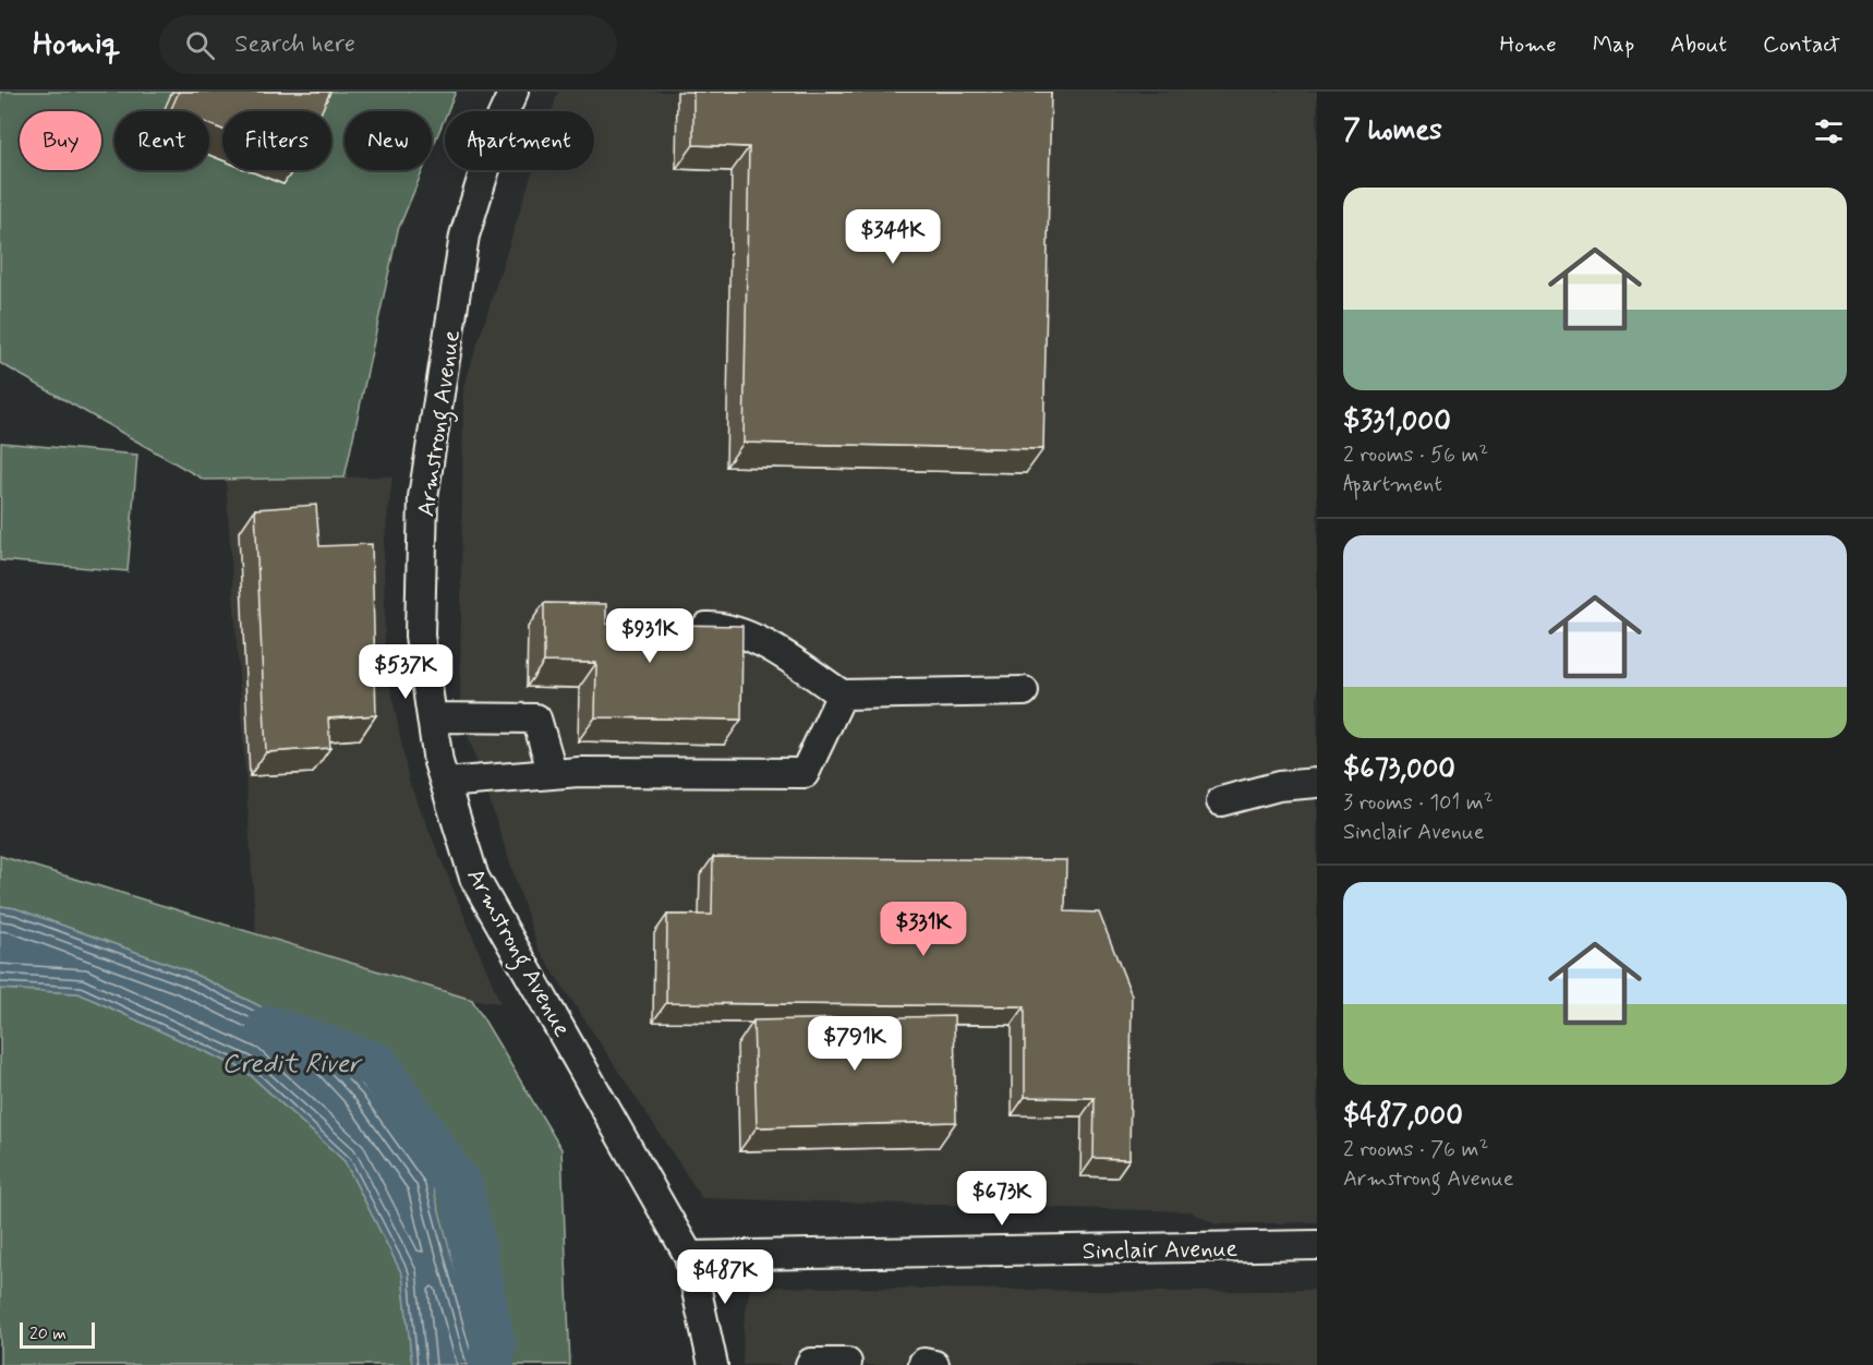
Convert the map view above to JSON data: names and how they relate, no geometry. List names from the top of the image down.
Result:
{
  "streets": {
    "street": ["Armstrong Avenue", "Sinclair Avenue"]
  },
  "crossings": [
    ["Armstrong Avenue", "Sinclair Avenue"]
  ],
  "water": ["Credit River"],
  "scale_bar": "20 m",
  "page": {
    "header": "Homiq",
    "search": "Search here",
    "nav": [
      "Home",
      "Map",
      "About",
      "Contact"
    ],
    "heading": "7 homes",
    "chip": [
      "Buy",
      "Rent",
      "Filters",
      "New",
      "Apartment"
    ],
    "list": [
      {
        "name": "$331,000",
        "note": "2 rooms · 56 m² · Apartment"
      },
      {
        "name": "$673,000",
        "note": "3 rooms · 101 m² · Sinclair Avenue"
      },
      {
        "name": "$487,000",
        "note": "2 rooms · 76 m² · Armstrong Avenue"
      }
    ],
    "price": [
      "$344K",
      "$931K",
      "$537K",
      "$331K",
      "$791K",
      "$673K",
      "$487K"
    ],
    "scale": "20 m"
  }
}
